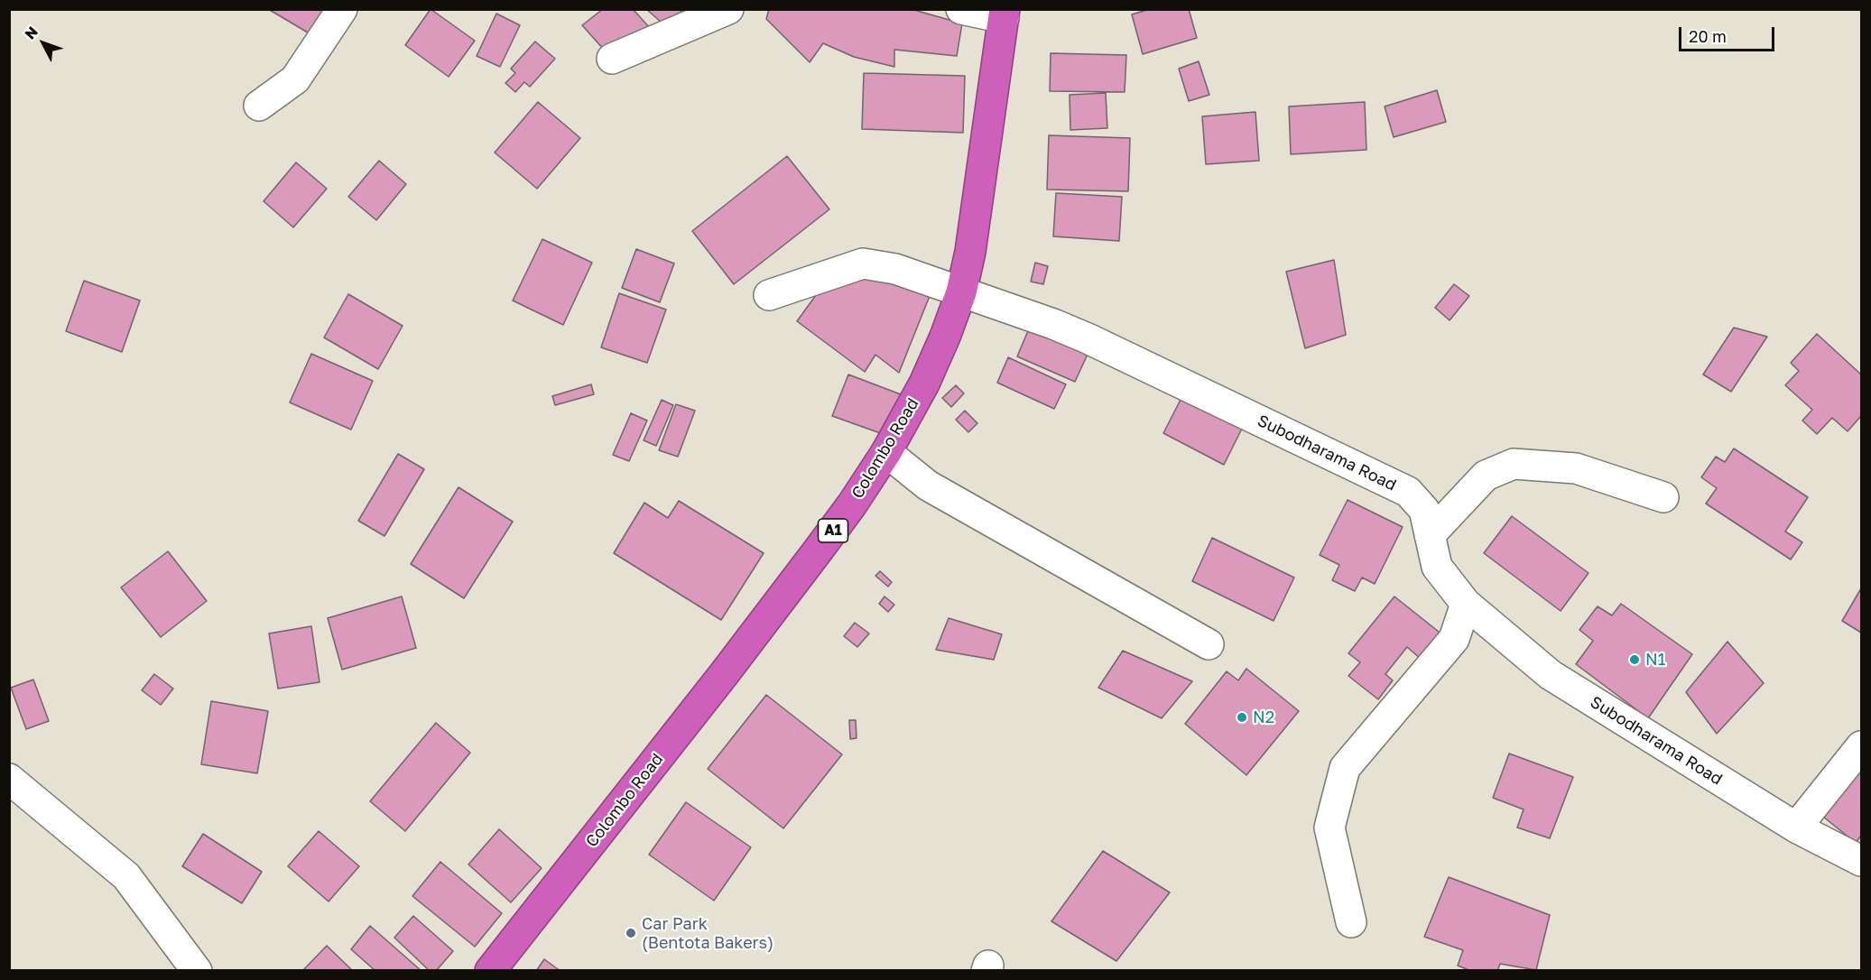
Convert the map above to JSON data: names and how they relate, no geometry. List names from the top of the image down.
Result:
{
  "streets": {
    "highway": ["Colombo Road", "A1"],
    "street": ["Subodharama Road"]
  },
  "crossings": [
    ["Colombo Road", "Subodharama Road"]
  ],
  "places": ["N1", "N2", "Car Park (Bentota Bakers)"],
  "scale_bar": "20 m",
  "north": "top left"
}
